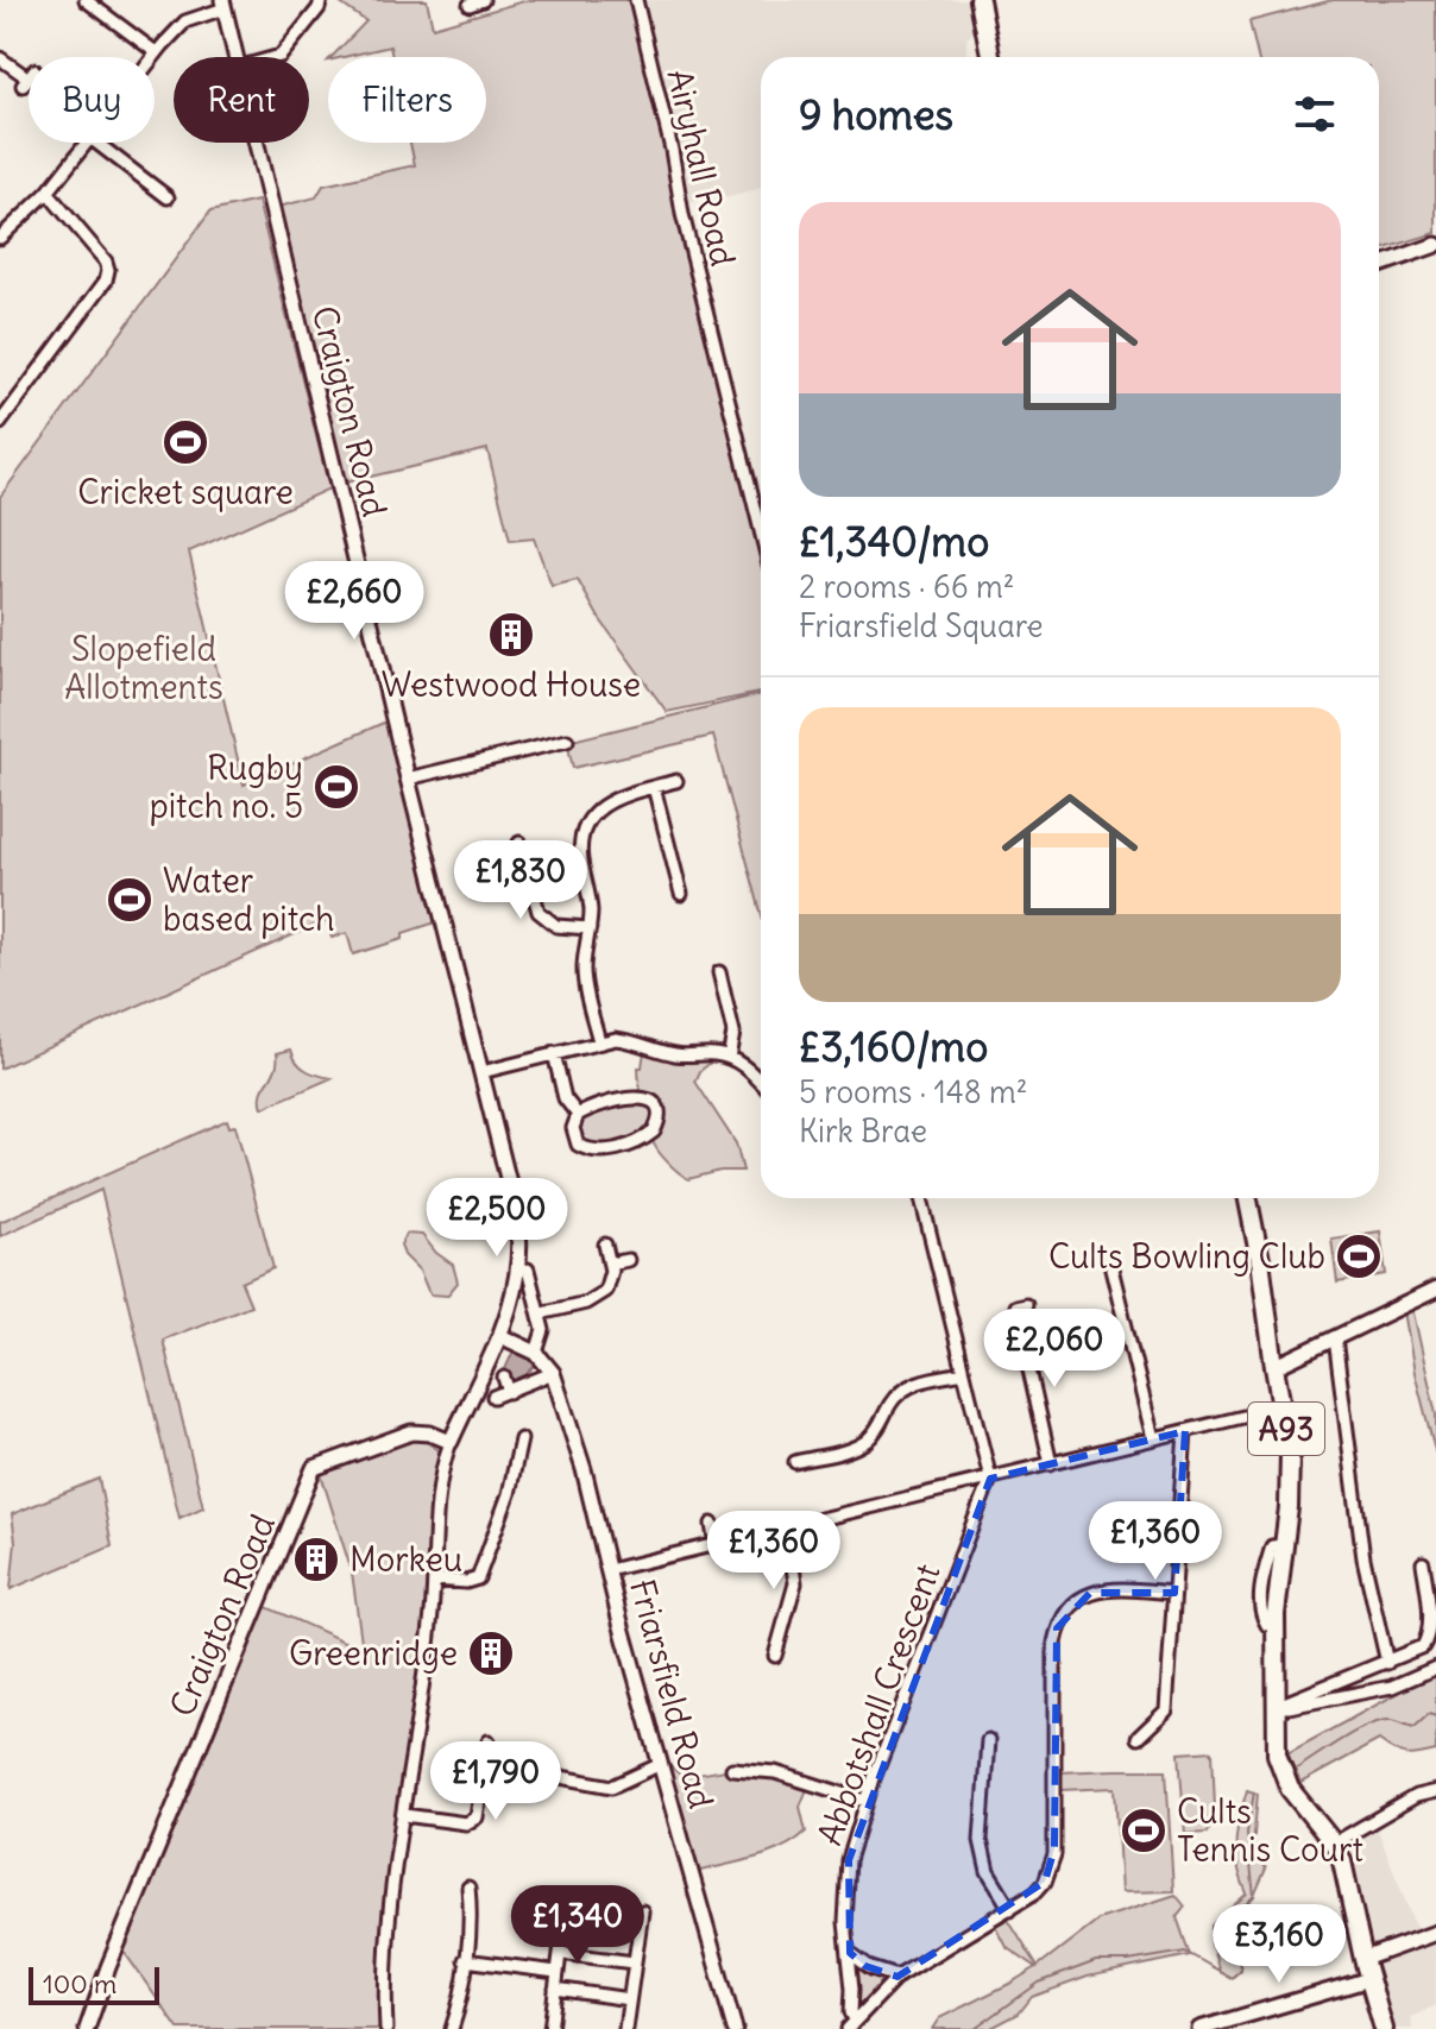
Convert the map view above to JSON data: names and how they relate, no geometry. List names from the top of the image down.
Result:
{
  "streets": {
    "main road": ["A93"],
    "street": [
      "Airyhall Road",
      "Craigton Road",
      "Friarsfield Road",
      "Abbotshall Crescent"
    ]
  },
  "parks": ["Slopefield Allotments"],
  "places": {
    "sports": [
      "Cricket square",
      "Rugby pitch no. 5",
      "Water based pitch",
      "Cults Bowling Club",
      "Cults Tennis Court"
    ],
    "building": ["Westwood House", "Morkeu", "Greenridge"]
  },
  "scale_bar": "100 m",
  "page": {
    "chip": ["Buy", "Rent", "Filters"],
    "heading": "9 homes",
    "list": [
      {
        "name": "£1,340/mo",
        "note": "2 rooms · 66 m² · Friarsfield Square"
      },
      {
        "name": "£3,160/mo",
        "note": "5 rooms · 148 m² · Kirk Brae"
      }
    ],
    "price": [
      "£2,660",
      "£1,830",
      "£2,500",
      "£2,060",
      "£1,360",
      "£1,360",
      "£1,790",
      "£1,340",
      "£3,160"
    ],
    "scale": "100 m"
  }
}
